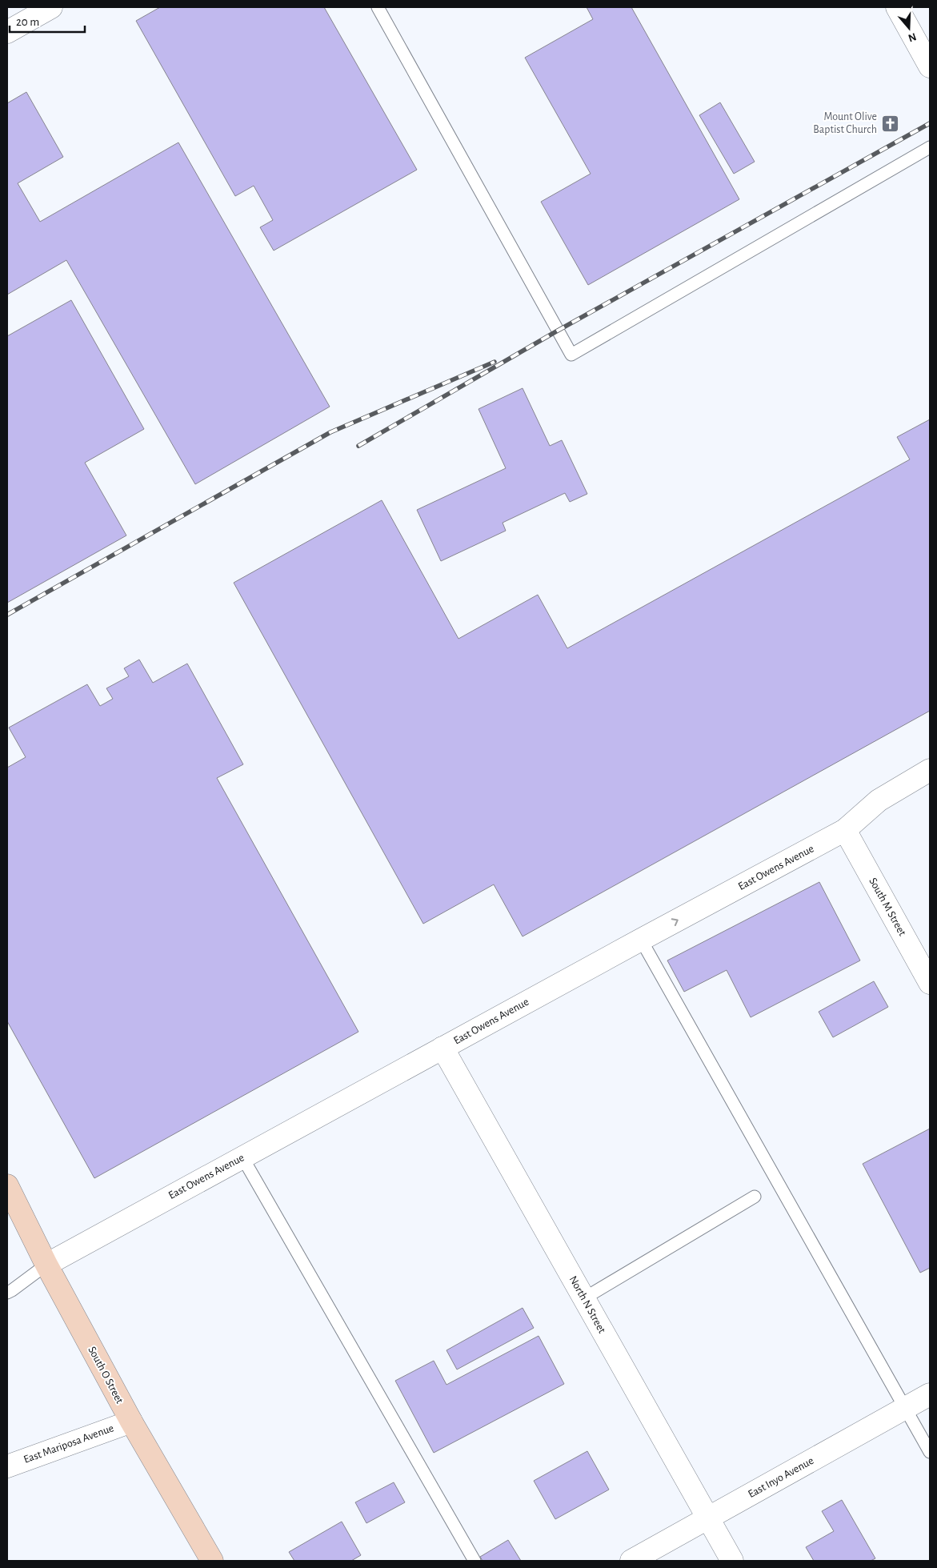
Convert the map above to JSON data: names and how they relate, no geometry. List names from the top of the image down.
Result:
{
  "streets": {
    "main road": ["South O Street"],
    "street": [
      "East Owens Avenue",
      "South M Street",
      "North N Street",
      "East Mariposa Avenue",
      "East Inyo Avenue"
    ]
  },
  "crossings": [
    ["East Owens Avenue", "South M Street"],
    ["East Owens Avenue", "North N Street"],
    ["East Owens Avenue", "South O Street"],
    ["North N Street", "East Inyo Avenue"],
    ["South O Street", "East Mariposa Avenue"]
  ],
  "places": {
    "church": ["Mount Olive Baptist Church"]
  },
  "scale_bar": "20 m",
  "north": "bottom"
}
